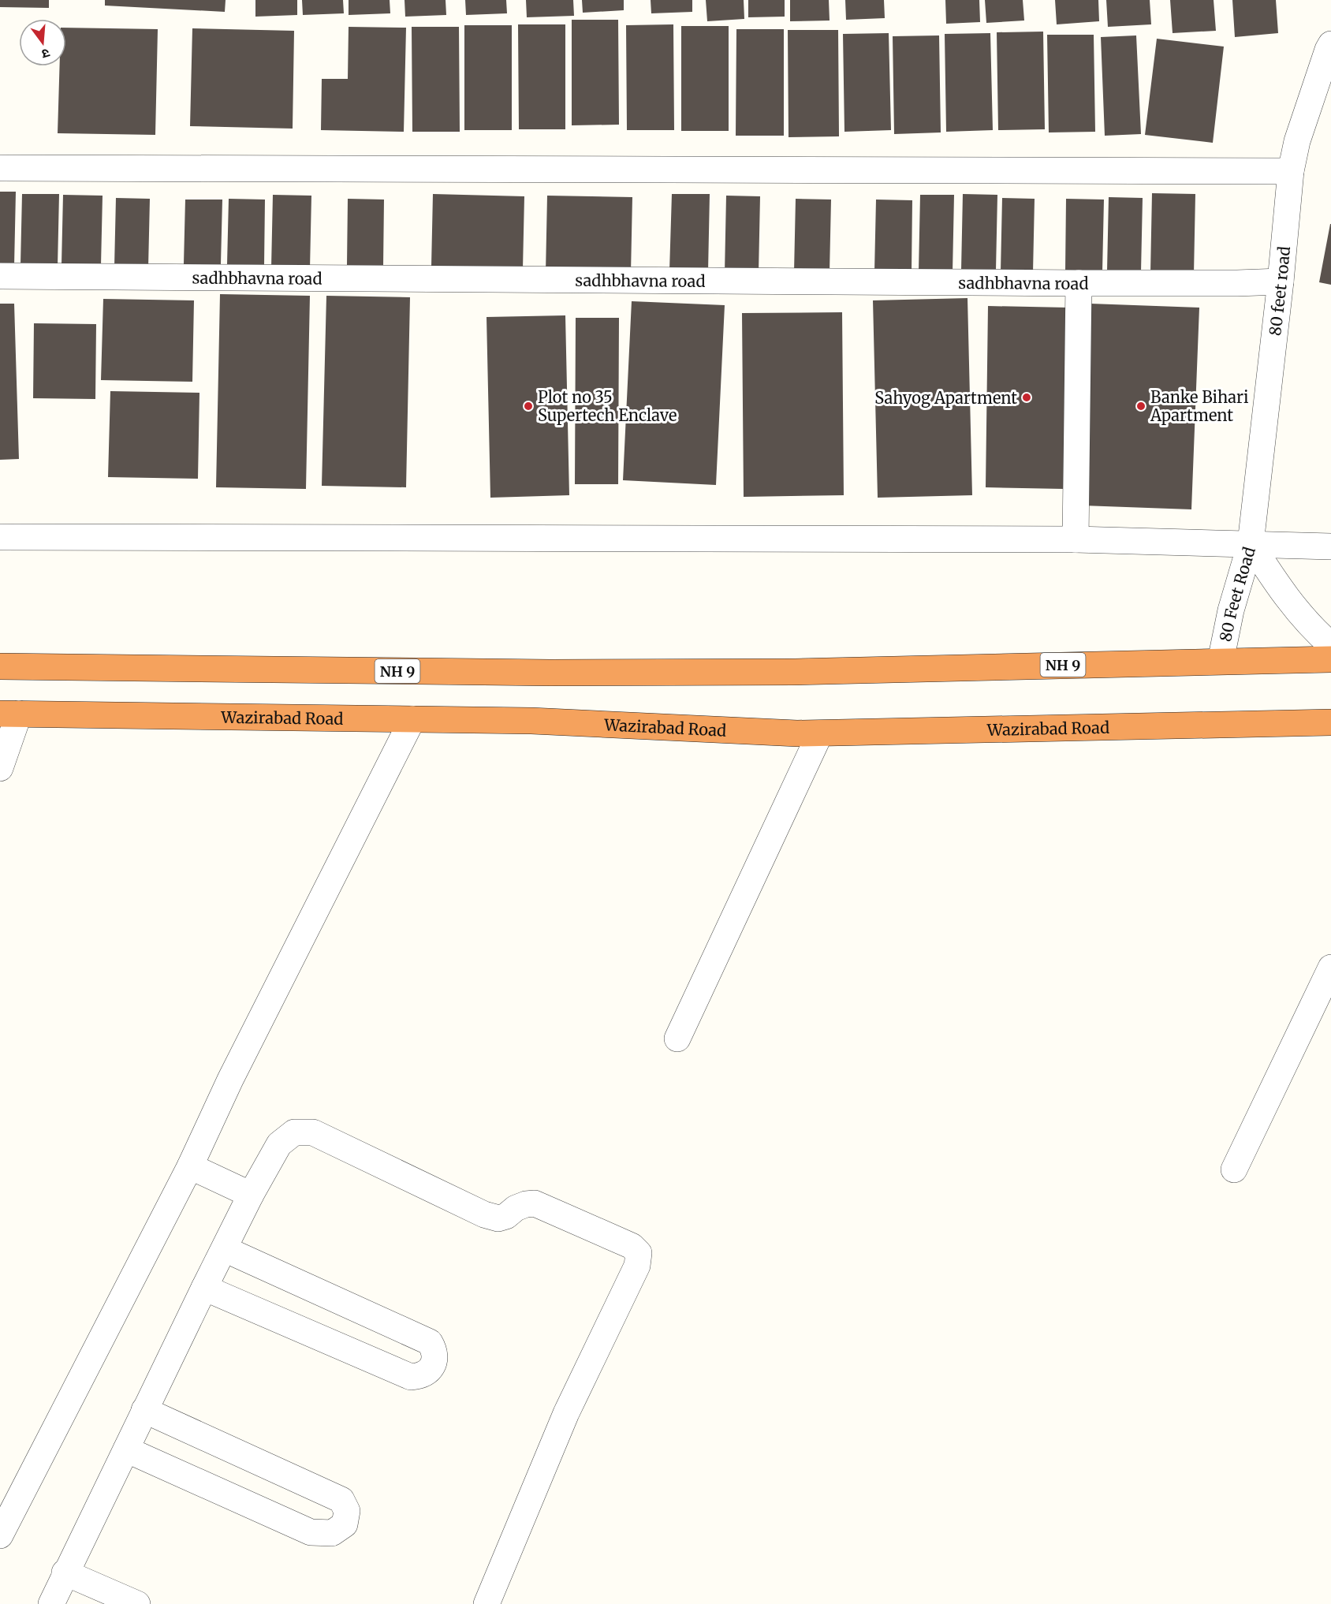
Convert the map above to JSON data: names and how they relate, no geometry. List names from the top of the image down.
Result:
{
  "streets": {
    "highway": ["NH 9", "Wazirabad Road"],
    "street": ["sadhbhavna road", "80 feet road", "80 Feet Road"]
  },
  "crossings": [
    ["sadhbhavna road", "80 feet road"],
    ["80 feet road", "80 Feet Road"],
    ["80 Feet Road", "NH 9"]
  ],
  "places": ["Sahyog Apartment", "Plot no 35 Supertech Enclave", "Banke Bihari Apartment"],
  "north": "bottom"
}
